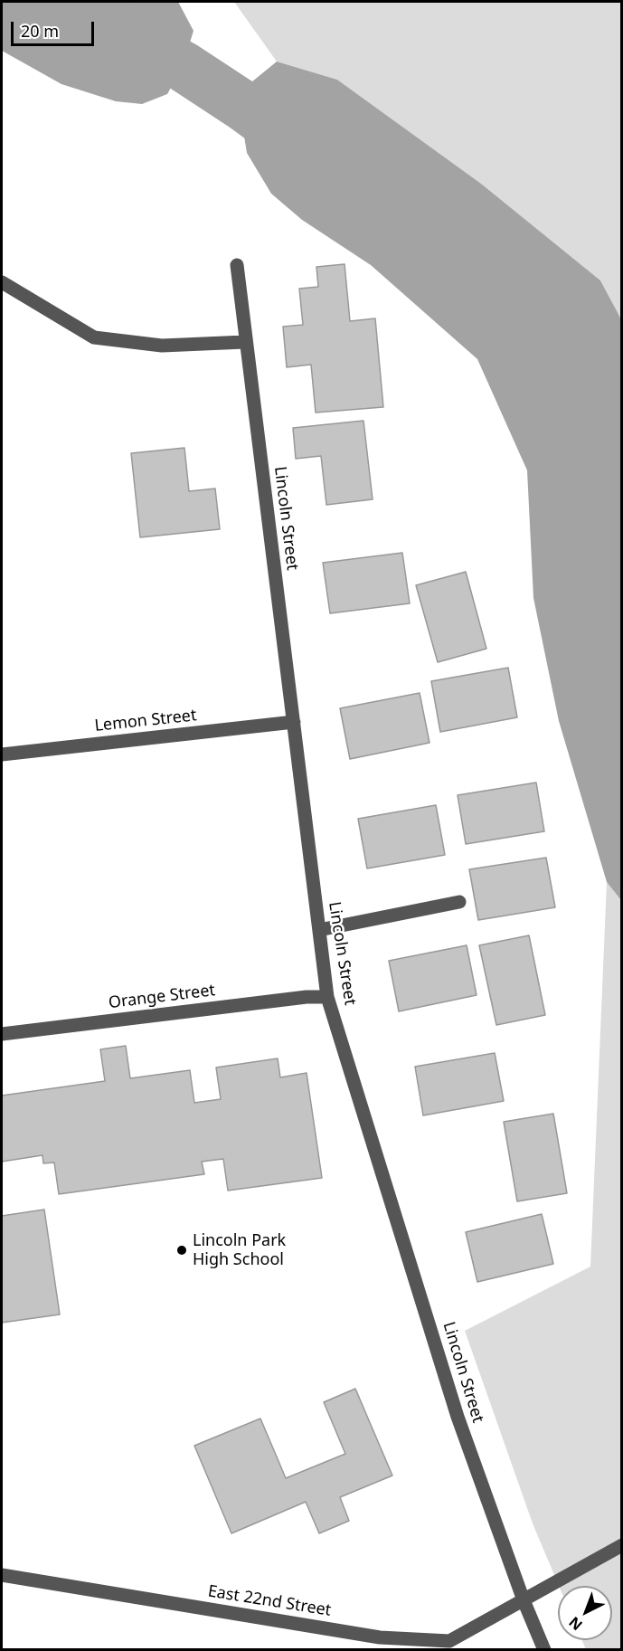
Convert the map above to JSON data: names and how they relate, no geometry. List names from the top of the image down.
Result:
{
  "streets": {
    "street": [
      "Lincoln Street",
      "Lemon Street",
      "Orange Street",
      "East 22nd Street"
    ]
  },
  "crossings": [
    ["Lincoln Street", "Lemon Street"],
    ["Lincoln Street", "Orange Street"],
    ["Lincoln Street", "East 22nd Street"]
  ],
  "places": ["Lincoln Park High School"],
  "scale_bar": "20 m",
  "north": "bottom left"
}
